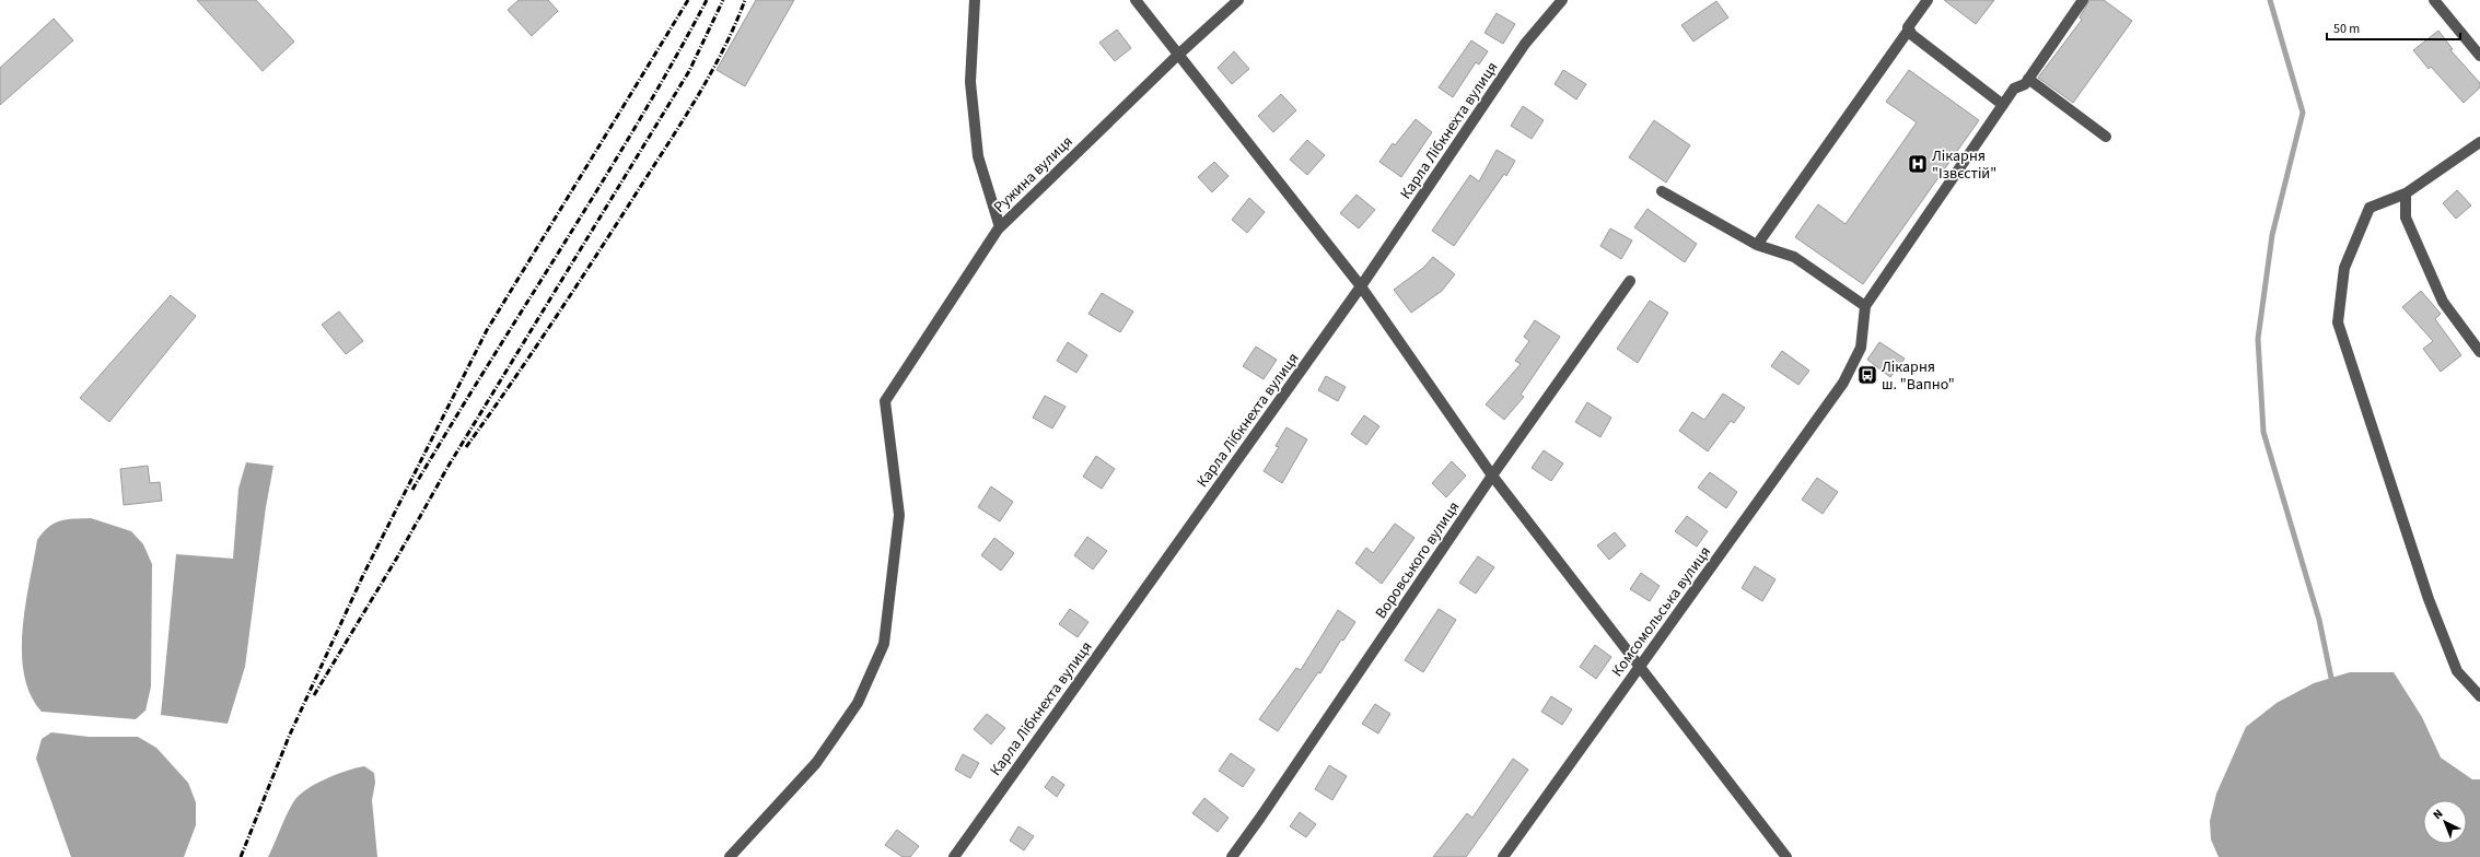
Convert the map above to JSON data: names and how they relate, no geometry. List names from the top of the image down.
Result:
{
  "streets": {
    "street": [
      "Карла Лібкнехта вулиця",
      "Ружина вулиця",
      "Воровського вулиця",
      "Комсомольська вулиця"
    ]
  },
  "places": {
    "hospital": ["Лікарня \"Ізвєстій\""],
    "bus stop": ["Лікарня ш. \"Вапно\""]
  },
  "scale_bar": "50 m",
  "north": "top left"
}
